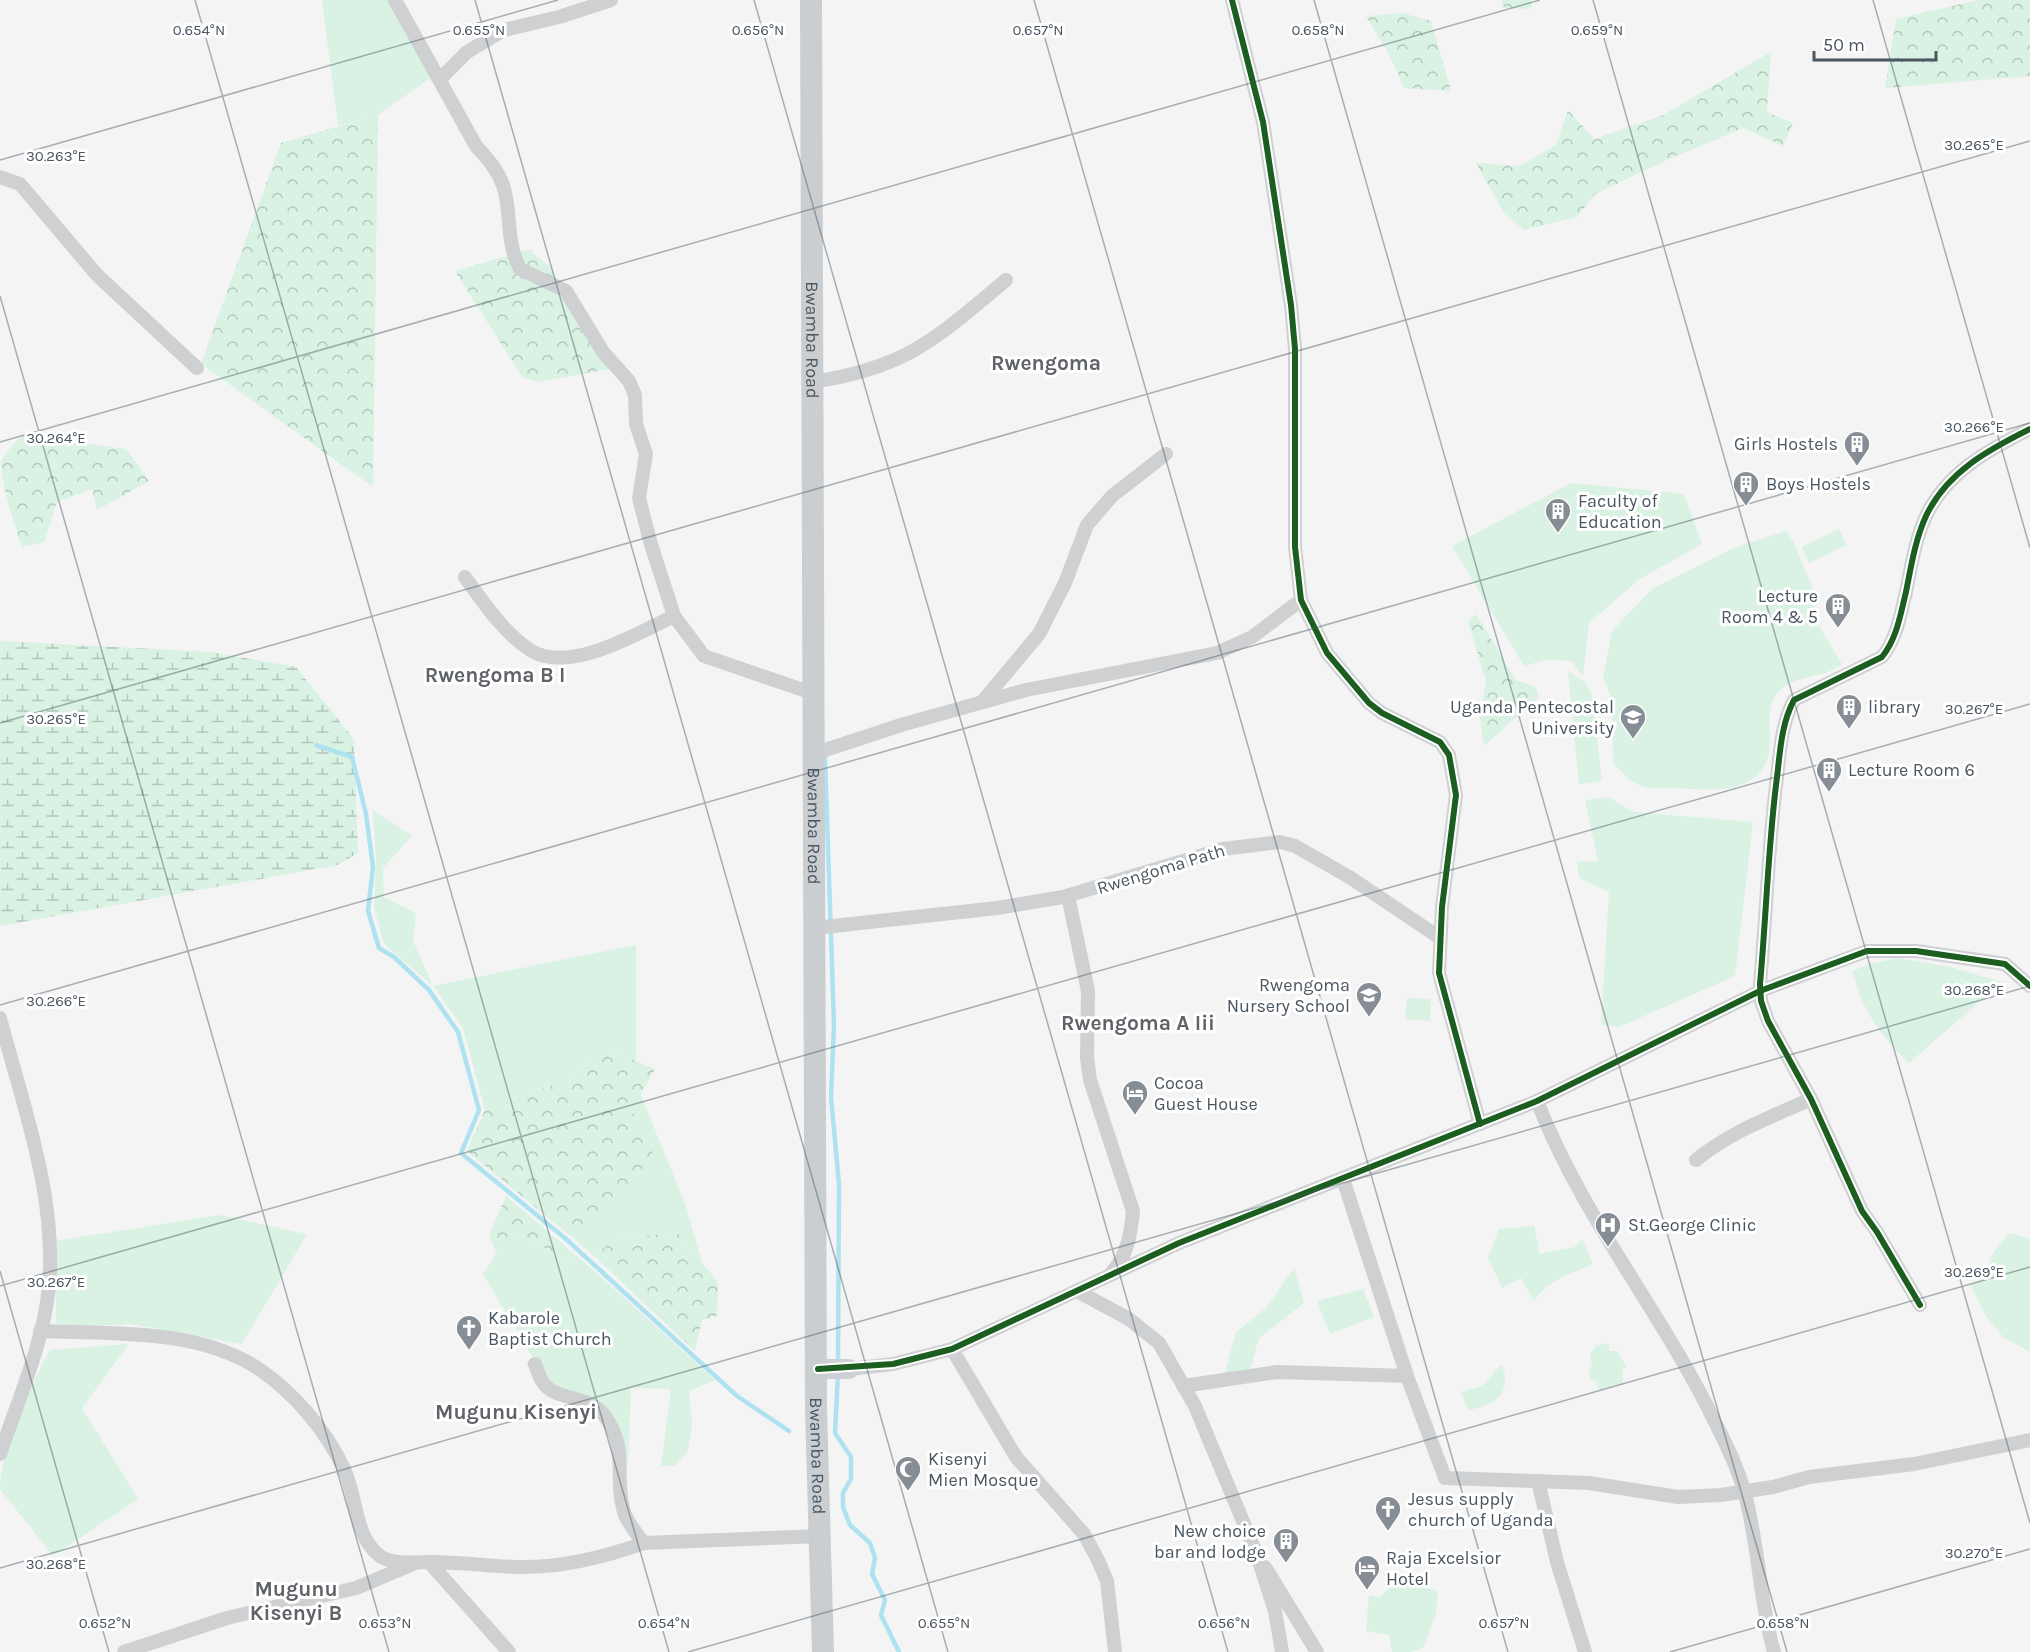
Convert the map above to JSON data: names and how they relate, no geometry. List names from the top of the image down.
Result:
{
  "streets": {
    "main road": ["Bwamba Road"],
    "street": ["Rwengoma Path"]
  },
  "crossings": [
    ["Bwamba Road", "Rwengoma Path"]
  ],
  "districts": [
    "Rwengoma",
    "Rwengoma B I",
    "Rwengoma A Iii",
    "Mugunu Kisenyi",
    "Mugunu Kisenyi B"
  ],
  "places": {
    "building": [
      "Girls Hostels",
      "Boys Hostels",
      "Faculty of Education",
      "Lecture Room 4 & 5",
      "library",
      "Lecture Room 6",
      "New choice bar and lodge"
    ],
    "school or university": ["Uganda Pentecostal University", "Rwengoma Nursery School"],
    "hotel": ["Cocoa Guest House", "Raja Excelsior Hotel"],
    "hospital": ["St.George Clinic"],
    "church": ["Kabarole Baptist Church", "Jesus supply church of Uganda"],
    "mosque": ["Kisenyi Mien Mosque"]
  },
  "scale_bar": "50 m",
  "coordinates": [
    "0.654°N",
    "0.655°N",
    "0.656°N",
    "0.657°N",
    "0.658°N",
    "0.659°N",
    "30.265°E",
    "30.263°E",
    "30.266°E",
    "30.264°E",
    "30.267°E",
    "30.268°E",
    "30.269°E",
    "30.270°E",
    "0.652°N",
    "0.653°N"
  ]
}
